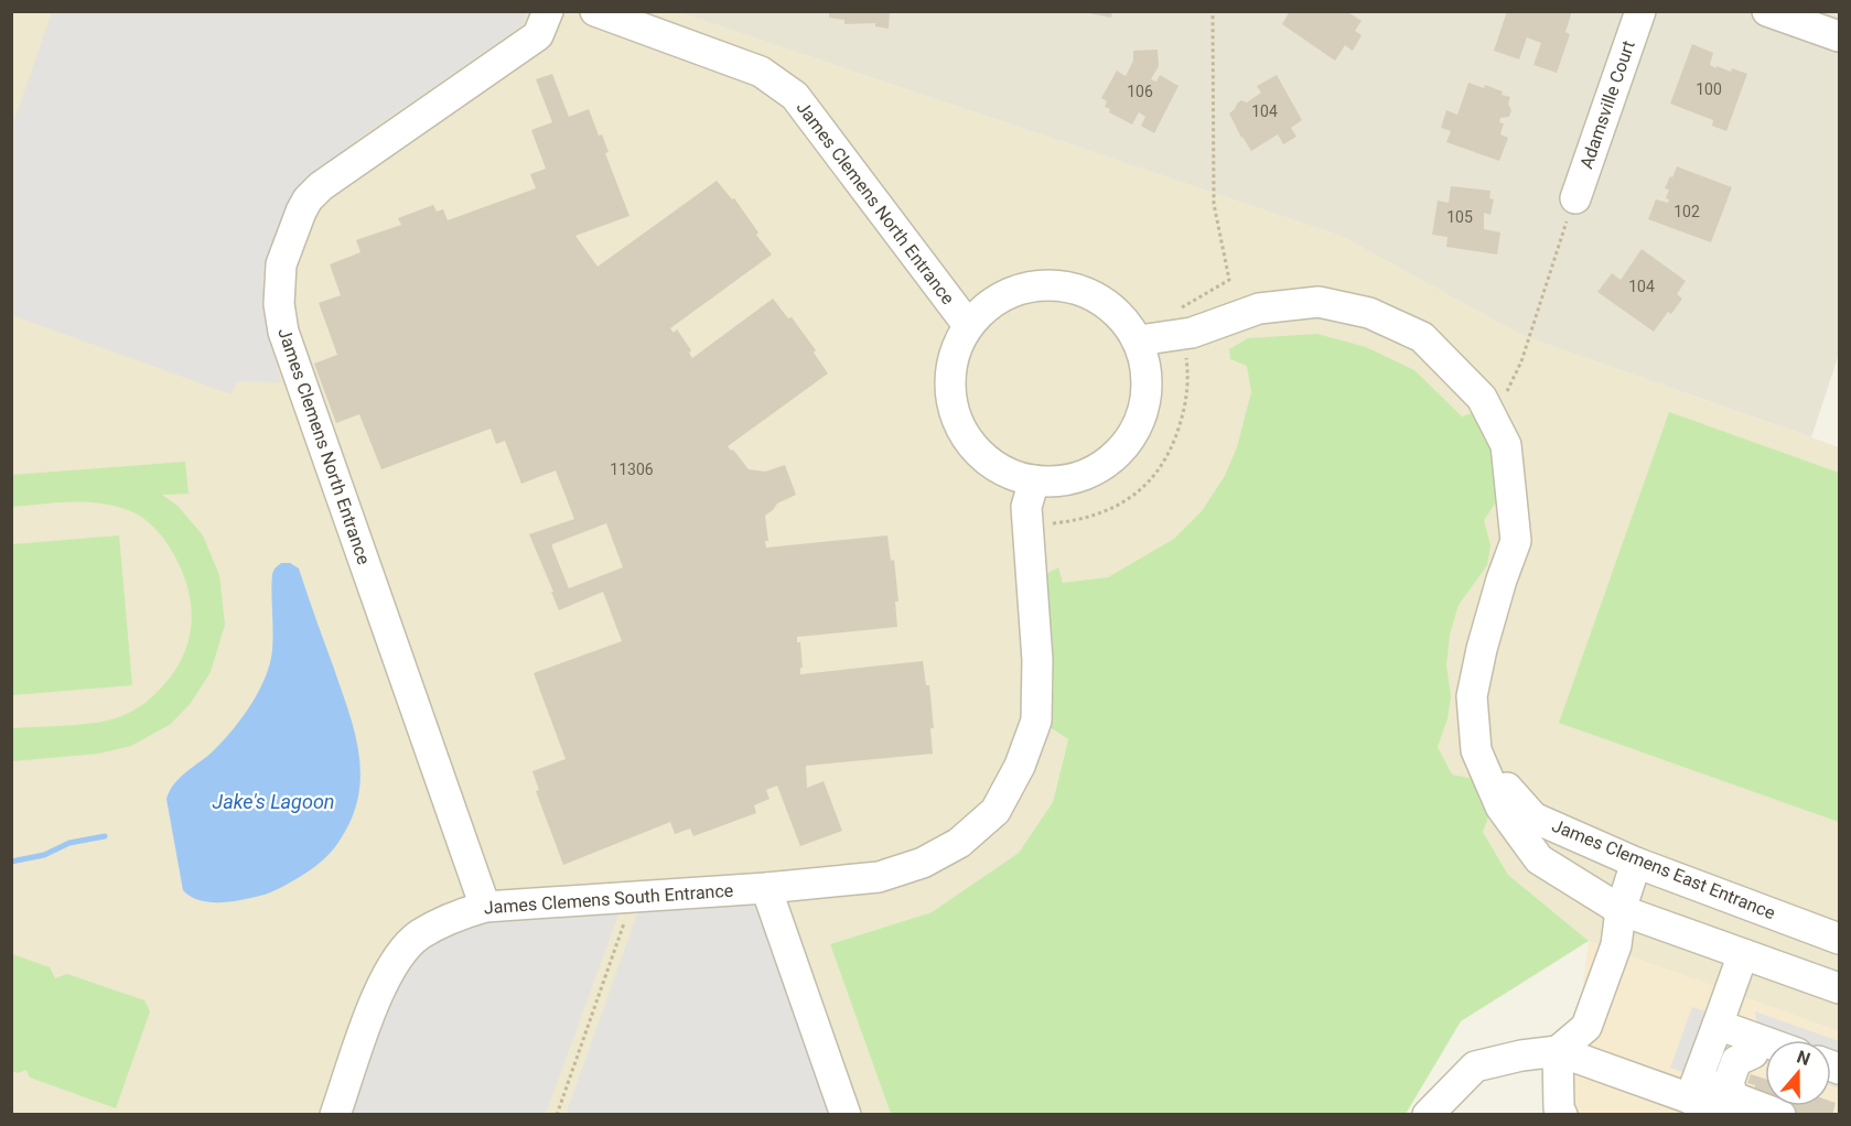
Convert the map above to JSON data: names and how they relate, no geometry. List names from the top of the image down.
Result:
{
  "streets": {
    "street": [
      "Adamsville Court",
      "James Clemens North Entrance",
      "James Clemens East Entrance",
      "James Clemens South Entrance"
    ]
  },
  "crossings": [
    ["James Clemens North Entrance", "James Clemens East Entrance"],
    ["James Clemens North Entrance", "James Clemens South Entrance"],
    ["James Clemens East Entrance", "James Clemens South Entrance"]
  ],
  "water": ["Jake's Lagoon"],
  "house_numbers": [
    "100",
    "106",
    "104",
    "102",
    "105",
    "104",
    "11306"
  ],
  "north": "top"
}
